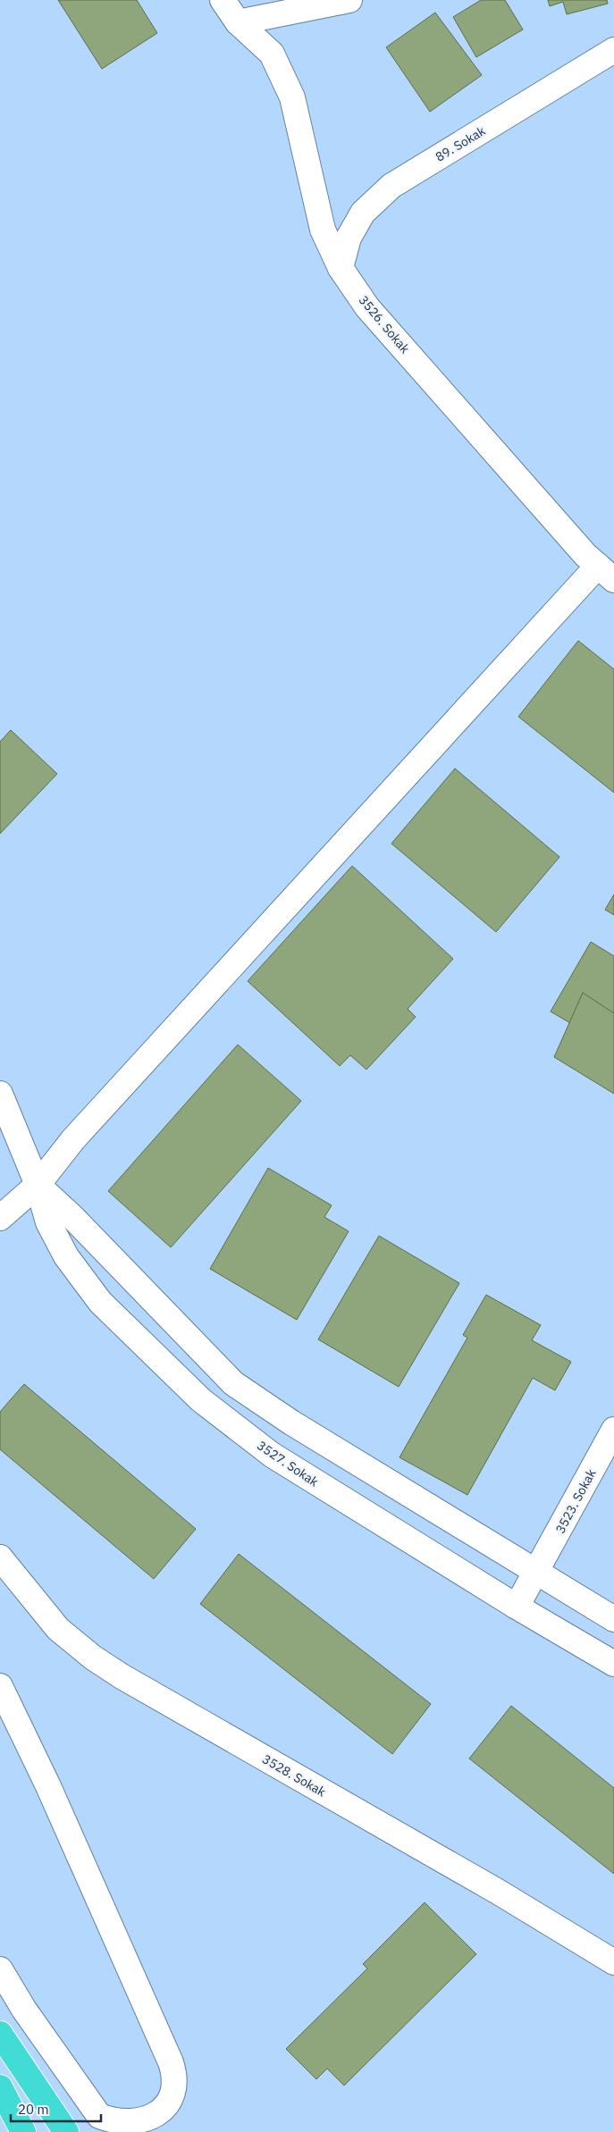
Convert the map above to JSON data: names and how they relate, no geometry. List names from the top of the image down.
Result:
{
  "streets": {
    "street": [
      "89. Sokak",
      "3526. Sokak",
      "3527. Sokak",
      "3523. Sokak",
      "3528. Sokak"
    ]
  },
  "crossings": [
    ["89. Sokak", "3526. Sokak"],
    ["3527. Sokak", "3523. Sokak"]
  ],
  "scale_bar": "20 m"
}
